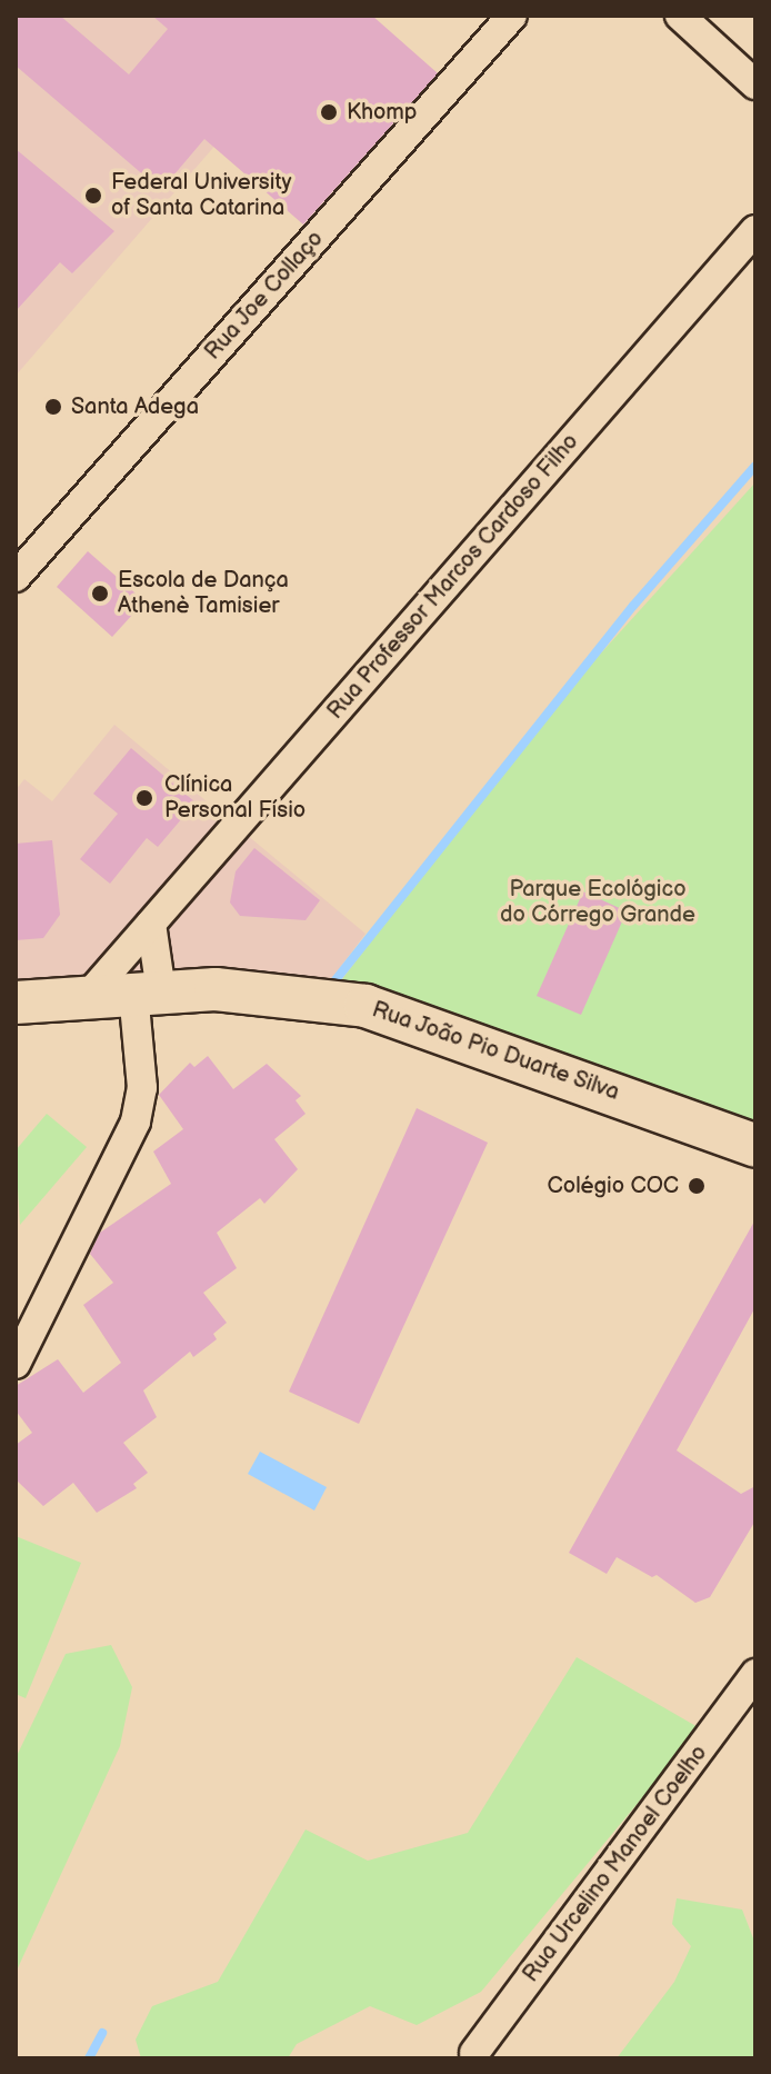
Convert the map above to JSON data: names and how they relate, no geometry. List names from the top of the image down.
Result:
{
  "streets": {
    "main road": ["Rua João Pio Duarte Silva"],
    "street": ["Rua Joe Collaço", "Rua Professor Marcos Cardoso Filho", "Rua Urcelino Manoel Coelho"]
  },
  "crossings": [
    ["Rua Professor Marcos Cardoso Filho", "Rua João Pio Duarte Silva"]
  ],
  "parks": ["Parque Ecológico do Córrego Grande"],
  "places": [
    "Khomp",
    "Federal University of Santa Catarina",
    "Santa Adega",
    "Escola de Dança Athenè Tamisier",
    "Clínica Personal Físio",
    "Colégio COC"
  ]
}
